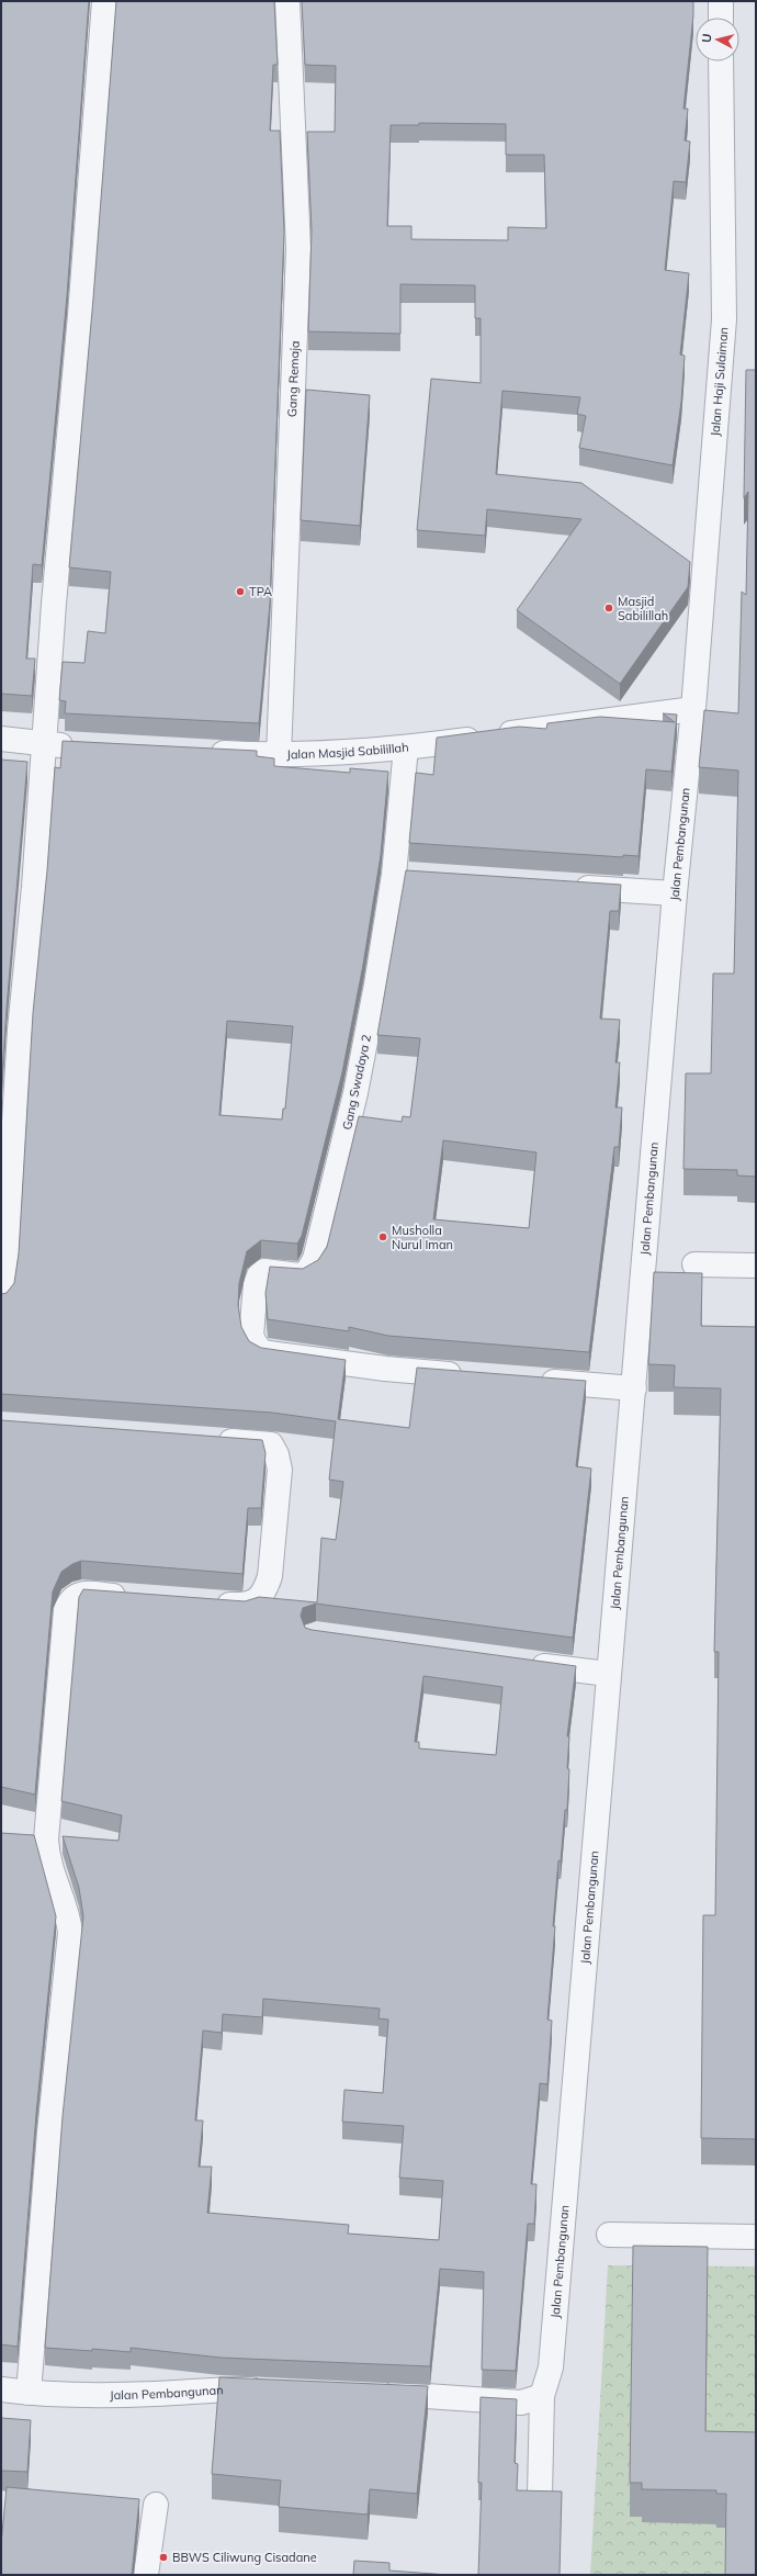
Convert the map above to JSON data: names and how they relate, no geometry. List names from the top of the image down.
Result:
{
  "streets": {
    "street": [
      "Gang Remaja",
      "Jalan Haji Sulaiman",
      "Jalan Masjid Sabilillah",
      "Jalan Pembangunan",
      "Gang Swadaya 2"
    ]
  },
  "crossings": [
    ["Gang Remaja", "Jalan Masjid Sabilillah"],
    ["Jalan Haji Sulaiman", "Jalan Masjid Sabilillah"],
    ["Jalan Haji Sulaiman", "Jalan Pembangunan"],
    ["Jalan Masjid Sabilillah", "Jalan Pembangunan"],
    ["Jalan Masjid Sabilillah", "Gang Swadaya 2"]
  ],
  "places": [
    "TPA",
    "Masjid Sabilillah",
    "Musholla Nurul Iman",
    "BBWS Ciliwung Cisadane"
  ],
  "north": "left"
}
